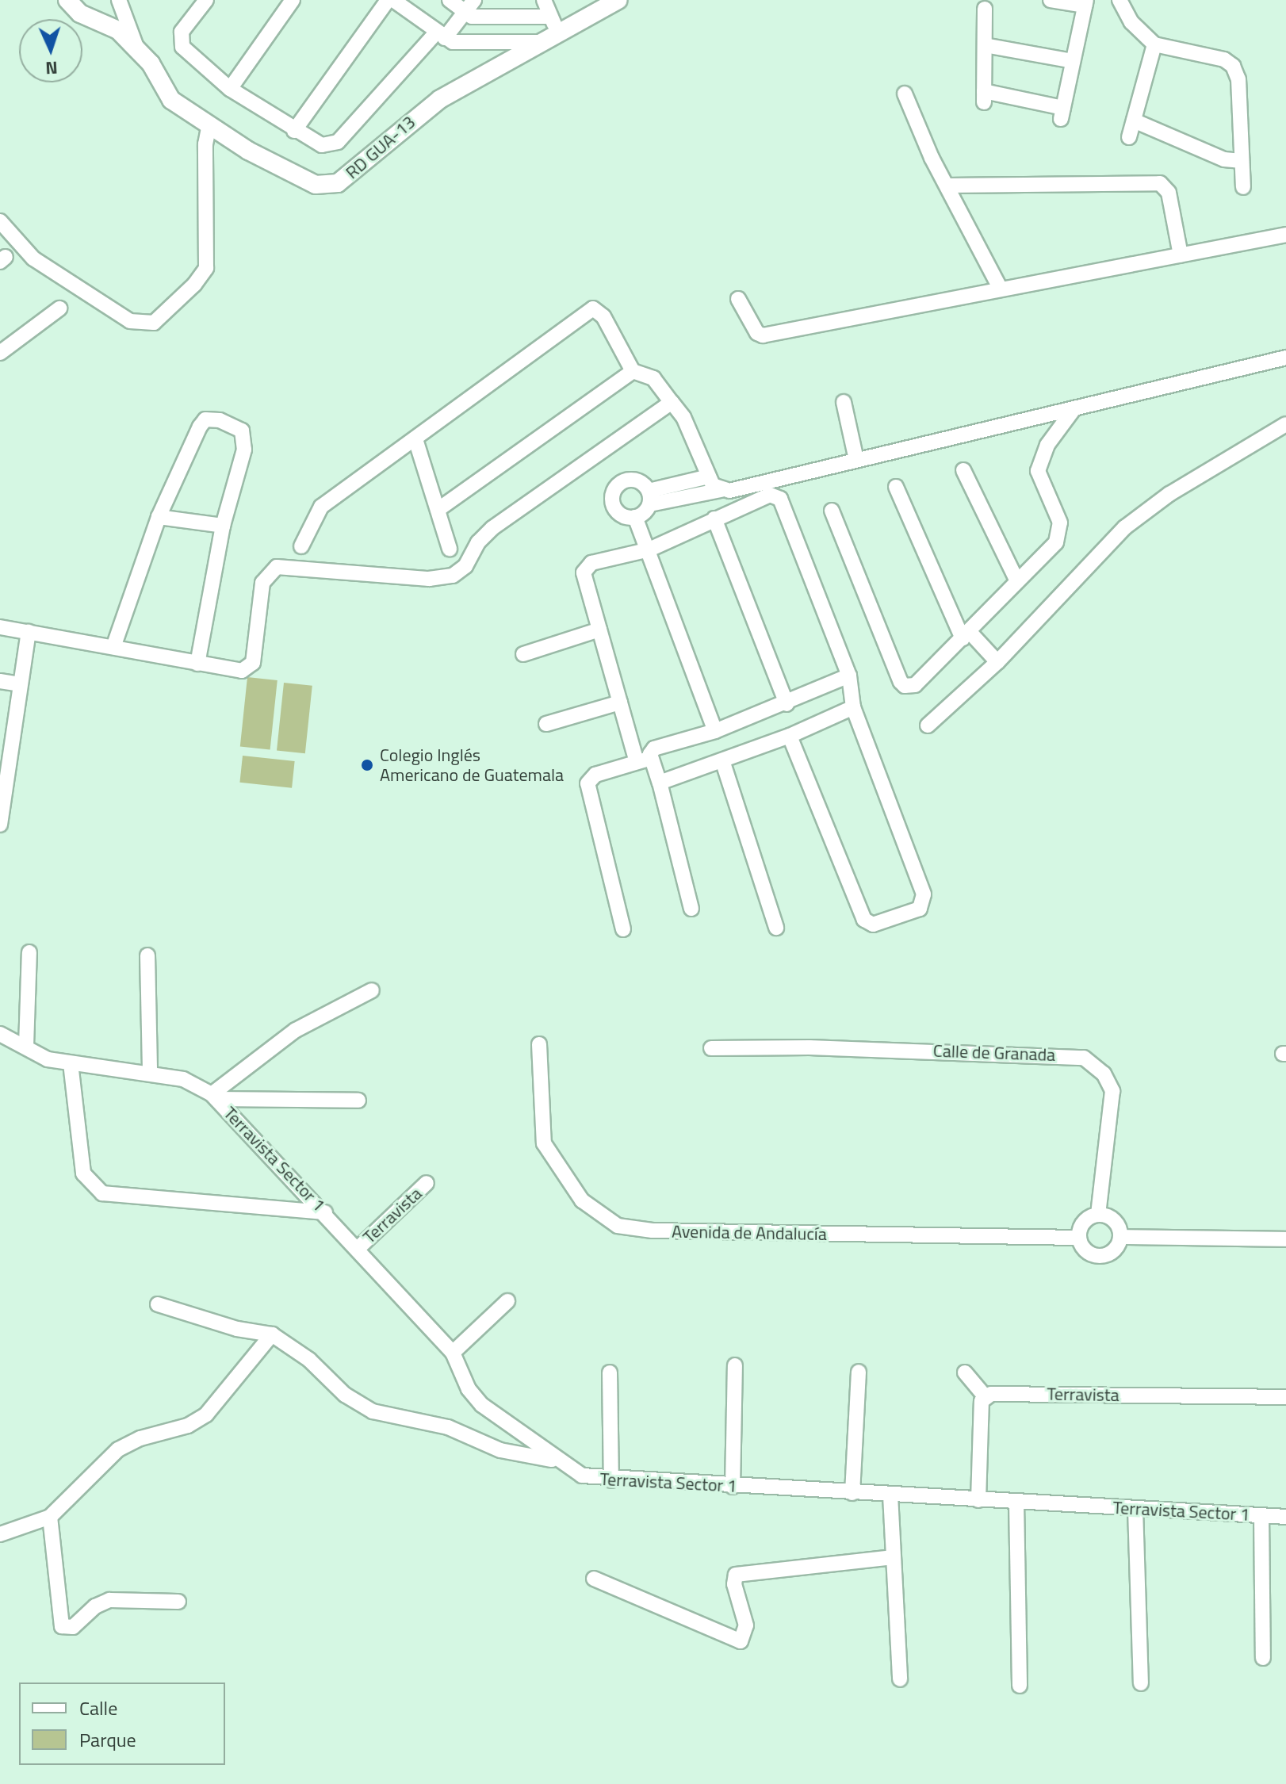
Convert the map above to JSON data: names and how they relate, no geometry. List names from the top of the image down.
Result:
{
  "streets": {
    "main road": ["RD GUA-13"],
    "street": [
      "Calle de Granada",
      "Terravista Sector 1",
      "Terravista",
      "Avenida de Andalucía"
    ]
  },
  "crossings": [
    ["Calle de Granada", "Avenida de Andalucía"],
    ["Terravista Sector 1", "Terravista"]
  ],
  "places": ["Colegio Inglés Americano de Guatemala"],
  "legend": ["Calle", "Parque"],
  "north": "bottom"
}
